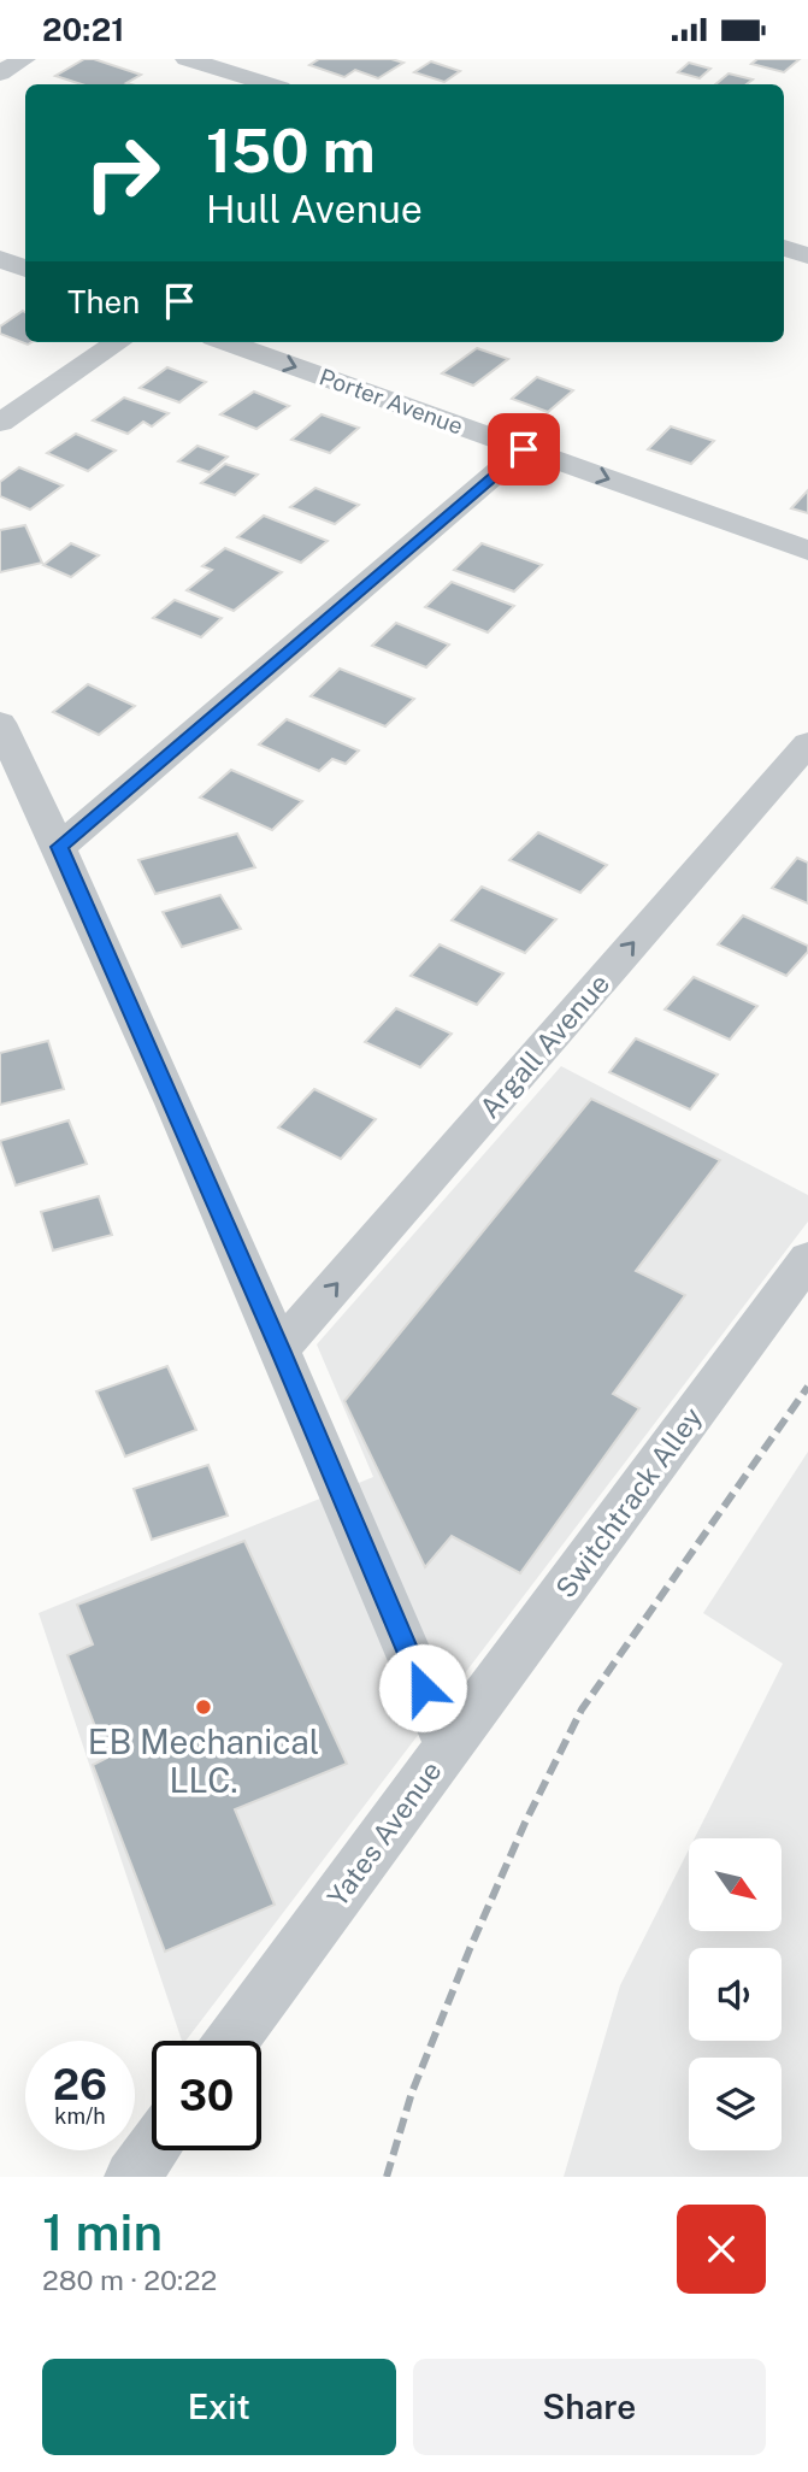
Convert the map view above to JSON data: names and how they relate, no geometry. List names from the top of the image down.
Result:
{
  "streets": {
    "street": [
      "Porter Avenue",
      "Argall Avenue",
      "Switchtrack Alley",
      "Yates Avenue"
    ]
  },
  "crossings": [
    ["Argall Avenue", "Yates Avenue"],
    ["Switchtrack Alley", "Yates Avenue"]
  ],
  "one_way": ["Porter Avenue", "Argall Avenue"],
  "places": ["EB Mechanical LLC."],
  "north": "bottom right",
  "page": {
    "status": "20:21",
    "turn": ["150 m", "Hull Avenue"],
    "then": "Then",
    "speed": "26 km/h",
    "limit": "30",
    "heading": ["1 min", "280 m · 20:22"],
    "buttons": ["Exit", "Share"]
  }
}
